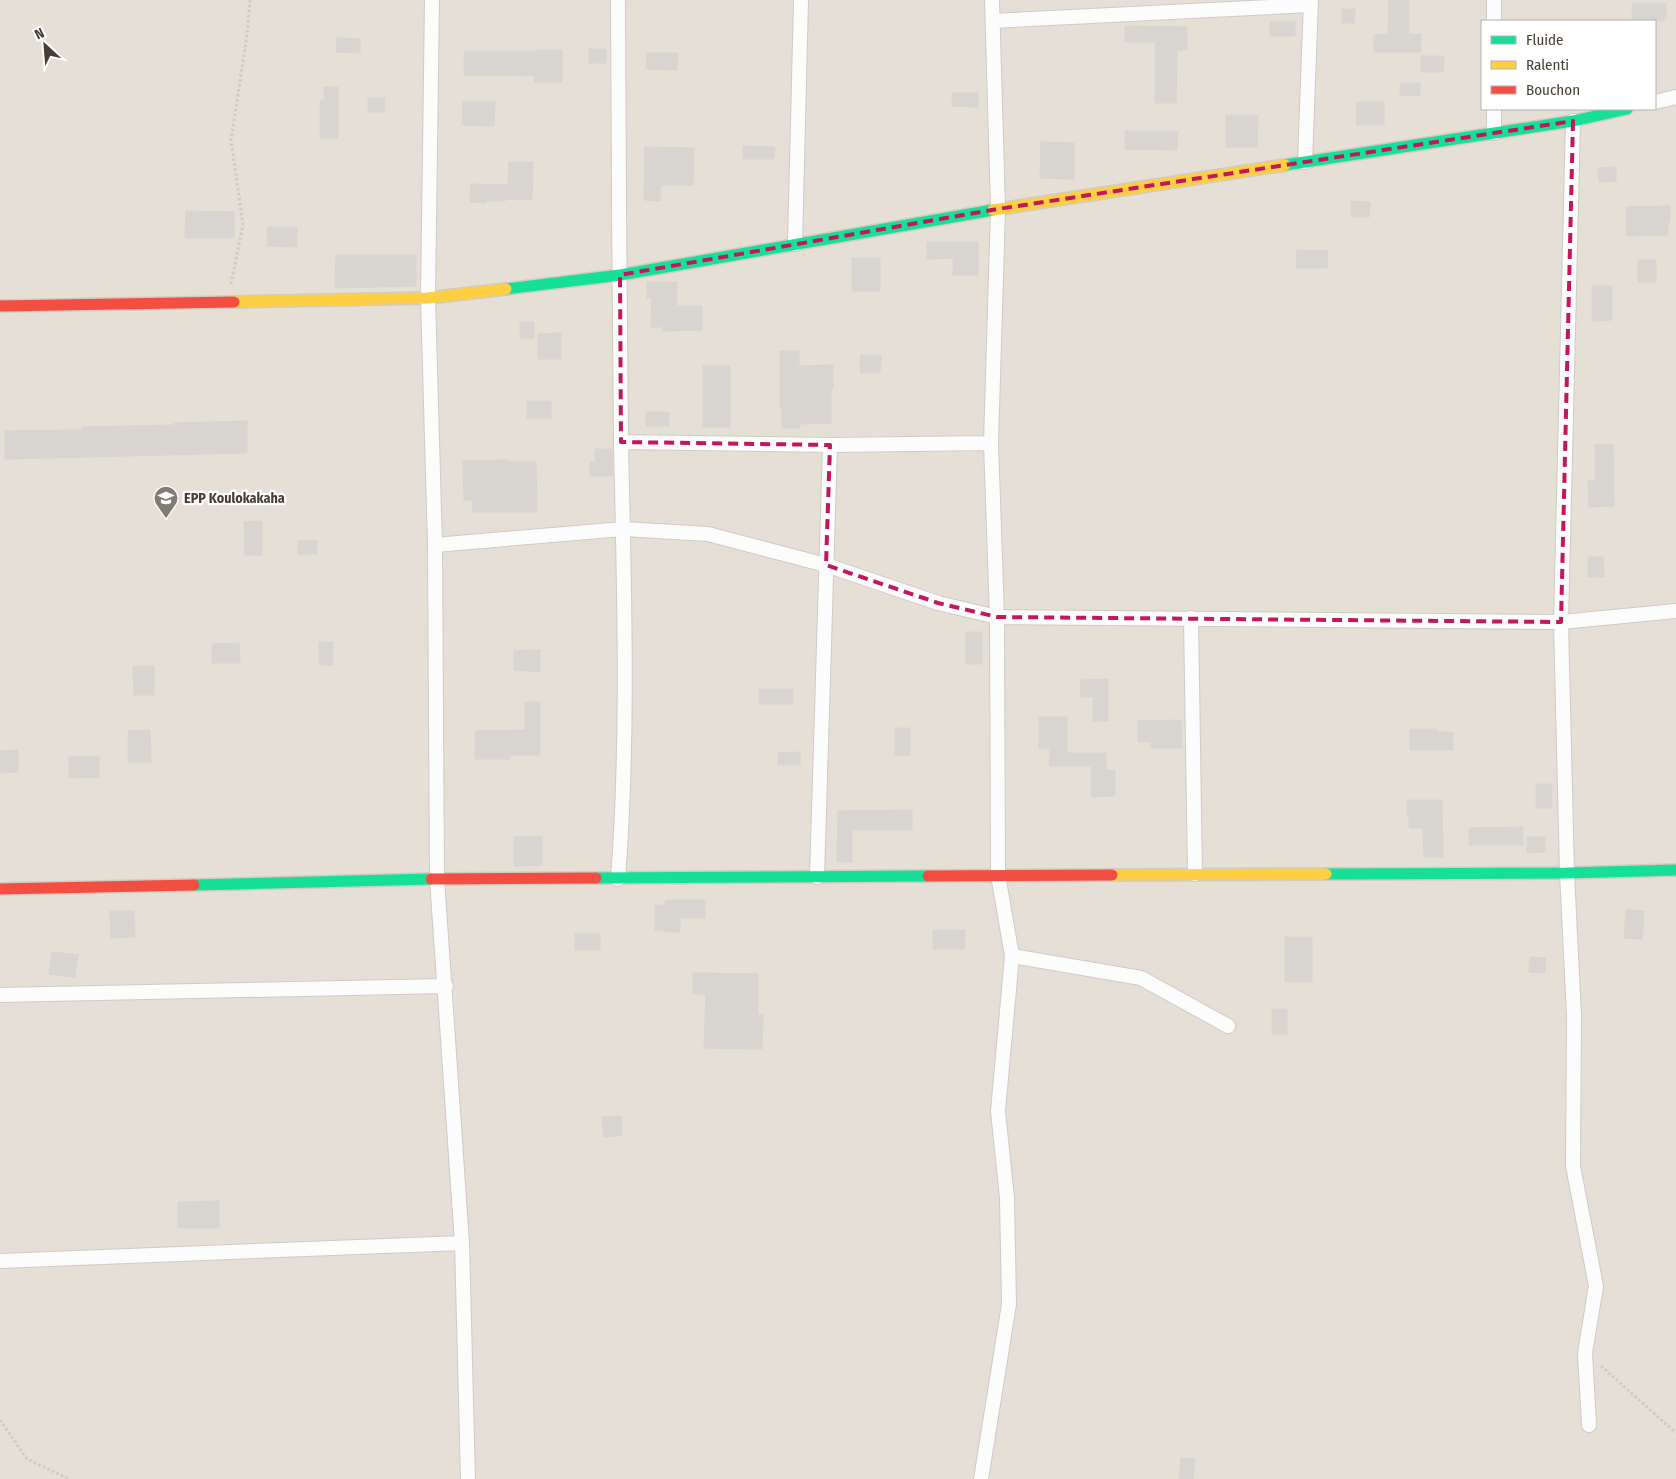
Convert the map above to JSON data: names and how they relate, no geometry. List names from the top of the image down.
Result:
{
  "places": {
    "school or university": ["EPP Koulokakaha"]
  },
  "legend": ["Fluide", "Ralenti", "Bouchon"],
  "north": "top left"
}
